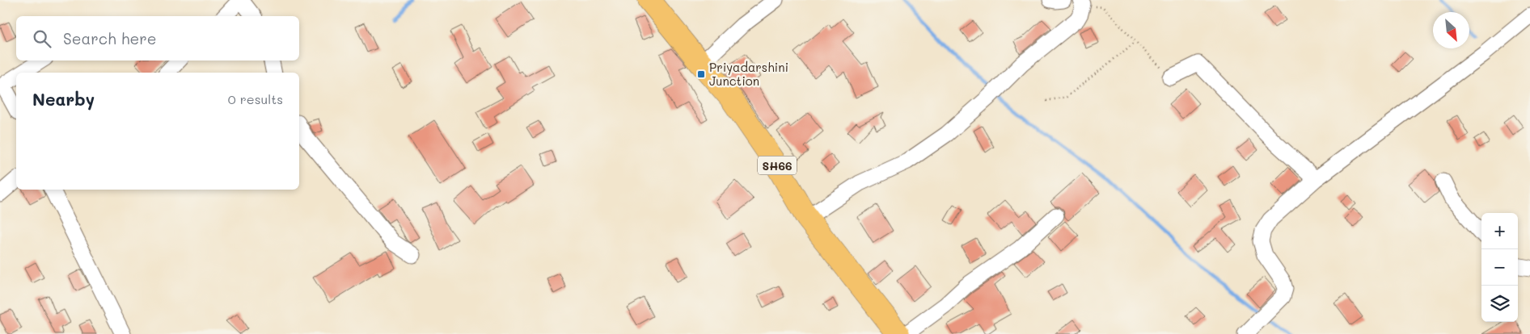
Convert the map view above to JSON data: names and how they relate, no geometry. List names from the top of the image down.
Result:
{
  "streets": {
    "main road": ["SH66"]
  },
  "places": {
    "transit": ["Priyadarshini Junction"]
  },
  "north": "bottom right",
  "page": {
    "search": "Search here",
    "heading": ["Nearby", "0 results"],
    "map_buttons": ["+", "−"]
  }
}
